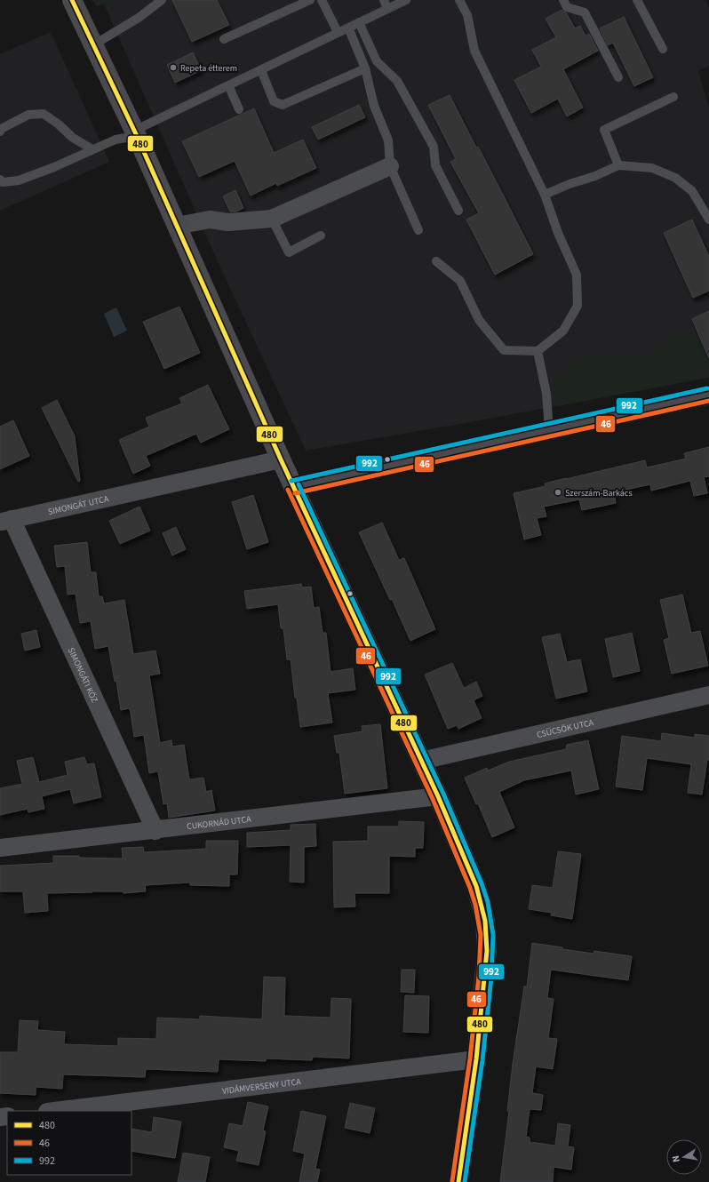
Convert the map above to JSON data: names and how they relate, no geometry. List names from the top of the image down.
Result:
{
  "streets": {
    "street": [
      "SIMONGÁT UTCA",
      "SIMONGÁTI KÖZ",
      "CSÜCSÖK UTCA",
      "CUKORNÁD UTCA",
      "VIDÁMVERSENY UTCA"
    ]
  },
  "crossings": [
    ["SIMONGÁT UTCA", "SIMONGÁTI KÖZ"],
    ["SIMONGÁTI KÖZ", "CUKORNÁD UTCA"]
  ],
  "places": ["Repeta étterem", "Szerszám-Barkács"],
  "lines": ["transit line 480", "transit line 992", "transit line 46"],
  "legend": ["480", "46", "992"],
  "north": "left"
}
